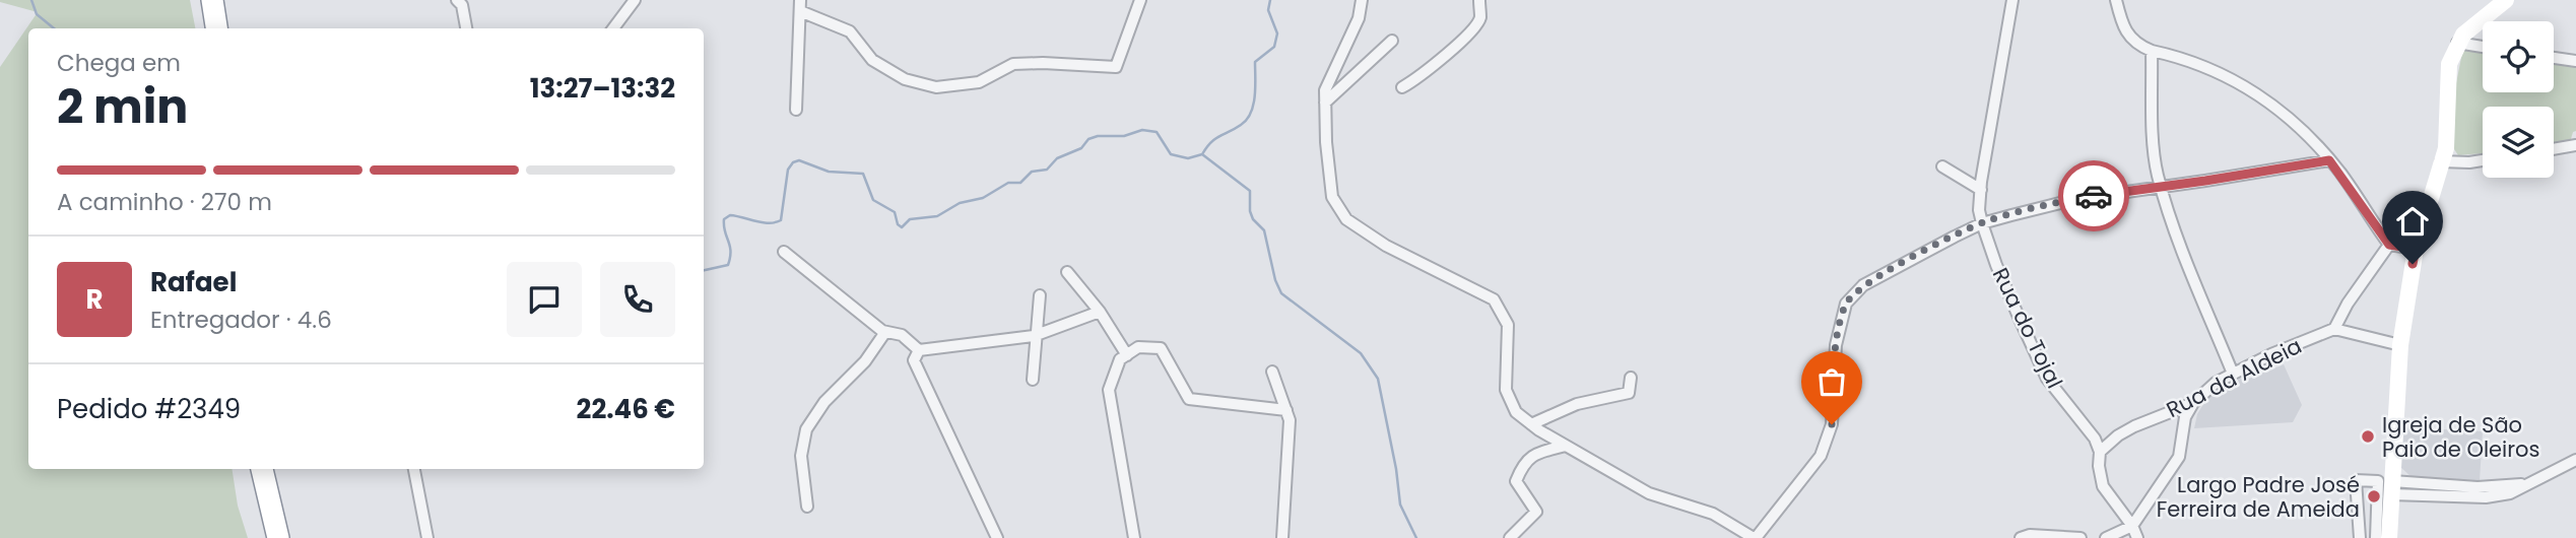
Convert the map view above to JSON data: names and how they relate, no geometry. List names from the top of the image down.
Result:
{
  "streets": {
    "street": ["Rua do Tojal", "Rua da Aldeia"]
  },
  "crossings": [
    ["Rua do Tojal", "Rua da Aldeia"]
  ],
  "places": ["Igreja de São Paio de Oleiros", "Largo Padre José Ferreira de Ameida"],
  "page": {
    "heading": ["2 min", "Chega em", "13:27–13:32"],
    "panel": [
      "Rafael",
      "Entregador · 4.6",
      "Pedido #2349",
      "22.46 €"
    ],
    "bar": "A caminho · 270 m",
    "round": "R"
  }
}
